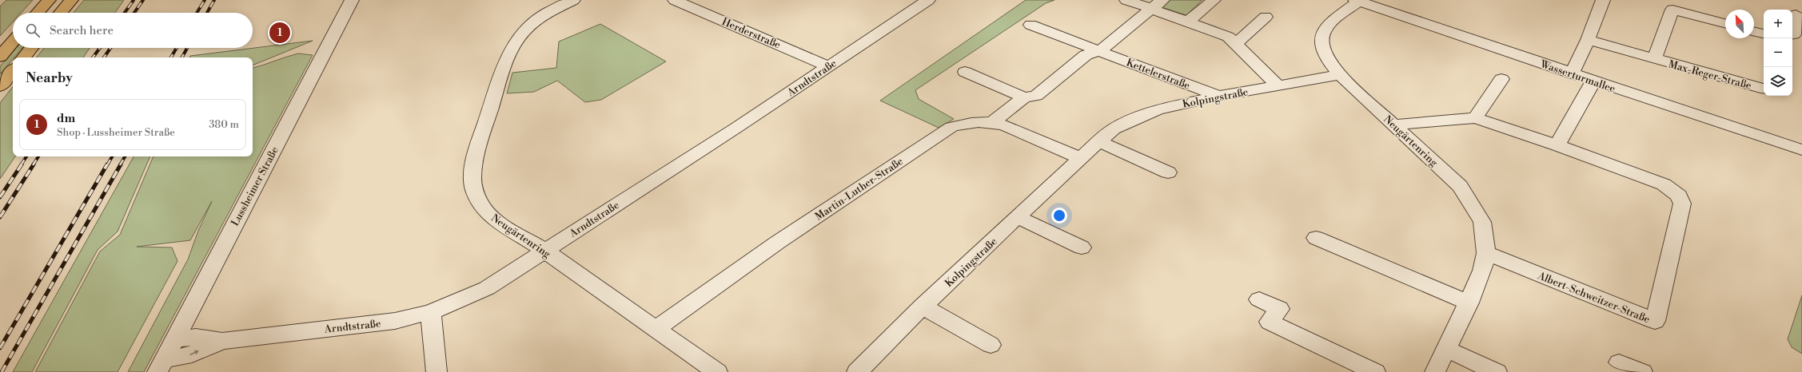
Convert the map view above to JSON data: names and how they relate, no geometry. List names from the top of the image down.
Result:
{
  "streets": {
    "street": [
      "Herderstraße",
      "Kettelerstraße",
      "Max-Reger-Straße",
      "Wasserturmallee",
      "Arndtstraße",
      "Kolpingstraße",
      "Neugärtenring",
      "Lussheimer Straße",
      "Martin-Luther-Straße",
      "Albert-Schweitzer-Straße"
    ]
  },
  "crossings": [
    ["Herderstraße", "Arndtstraße"],
    ["Kettelerstraße", "Kolpingstraße"],
    ["Wasserturmallee", "Neugärtenring"],
    ["Arndtstraße", "Neugärtenring"],
    ["Arndtstraße", "Lussheimer Straße"],
    ["Kolpingstraße", "Neugärtenring"],
    ["Kolpingstraße", "Martin-Luther-Straße"],
    ["Neugärtenring", "Martin-Luther-Straße"],
    ["Neugärtenring", "Albert-Schweitzer-Straße"]
  ],
  "north": "top left",
  "page": {
    "map_buttons": ["+", "−"],
    "search": "Search here",
    "pins": "1",
    "heading": "Nearby",
    "list": [
      {
        "mark": "1",
        "name": "dm",
        "note": "Shop · Lussheimer Straße",
        "value": "380 m"
      }
    ]
  }
}
